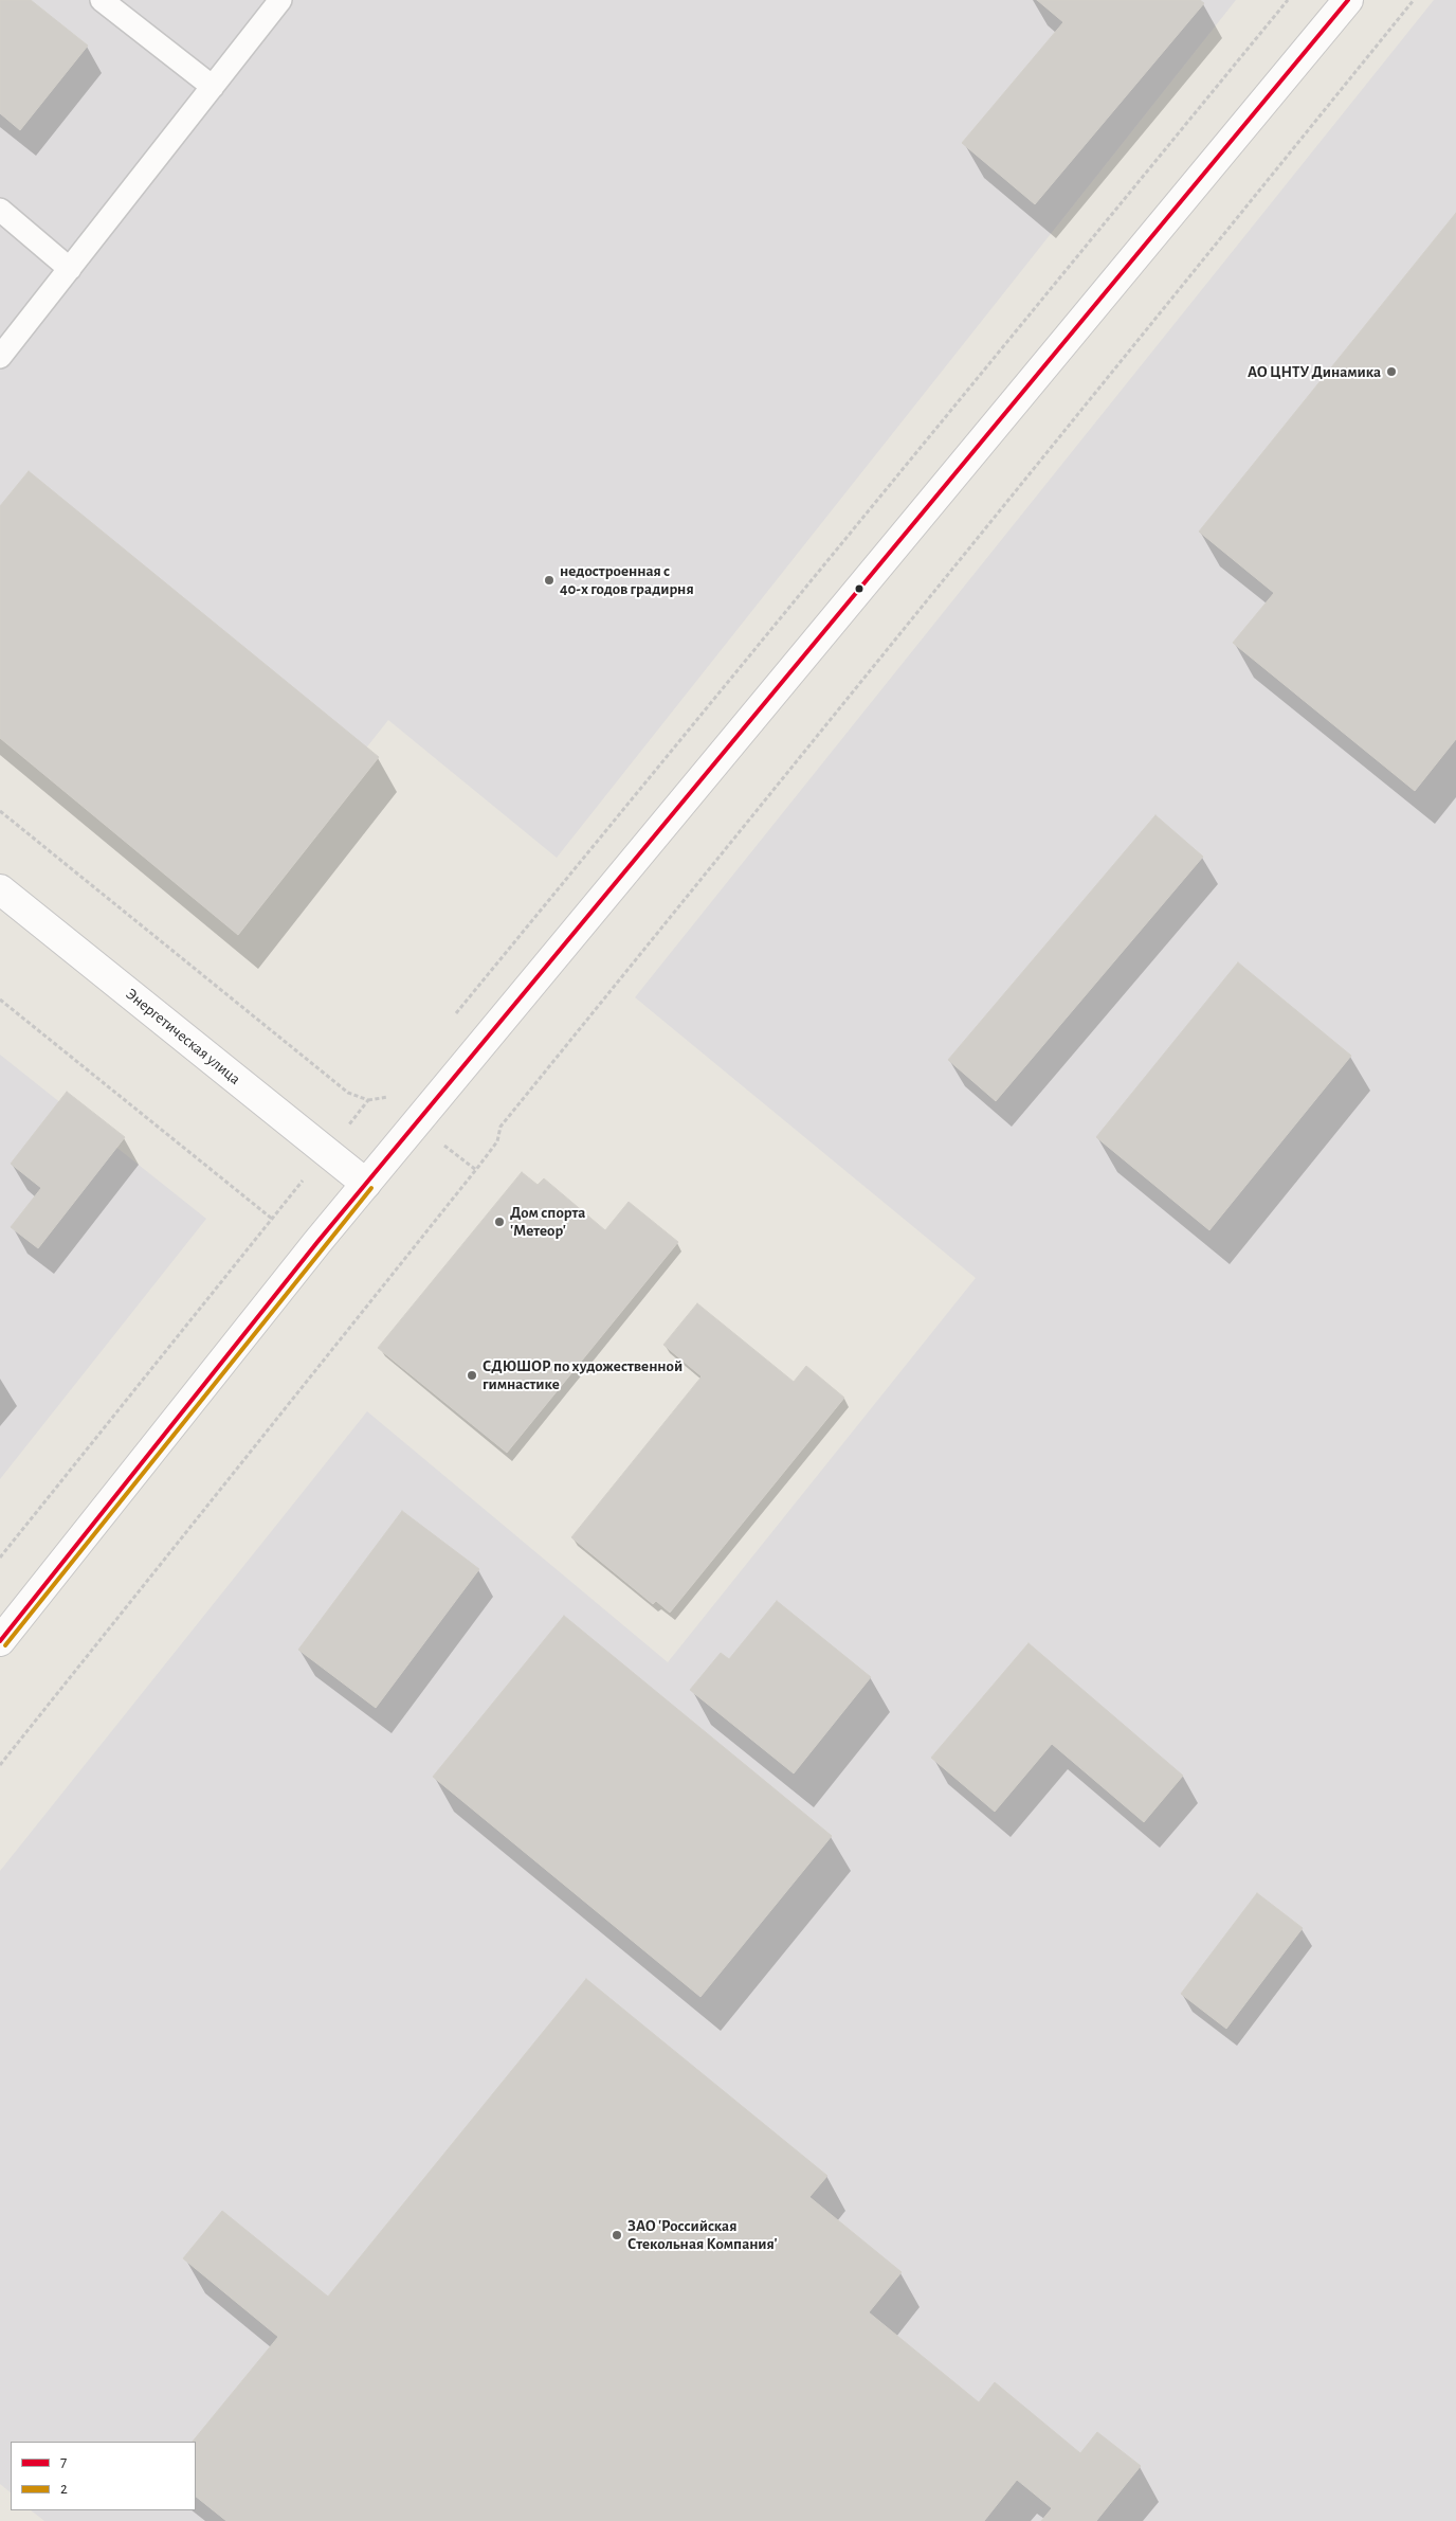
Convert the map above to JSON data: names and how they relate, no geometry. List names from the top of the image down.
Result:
{
  "streets": {
    "street": ["Энергетическая улица"]
  },
  "places": [
    "АО ЦНТУ Динамика",
    "недостроенная с 40-х годов градирня",
    "Дом спорта 'Метеор'",
    "СДЮШОР по художественной гимнастике",
    "ЗАО 'Российская Стекольная Компания'"
  ],
  "lines": ["transit line 7", "transit line 2"],
  "legend": ["7", "2"]
}
